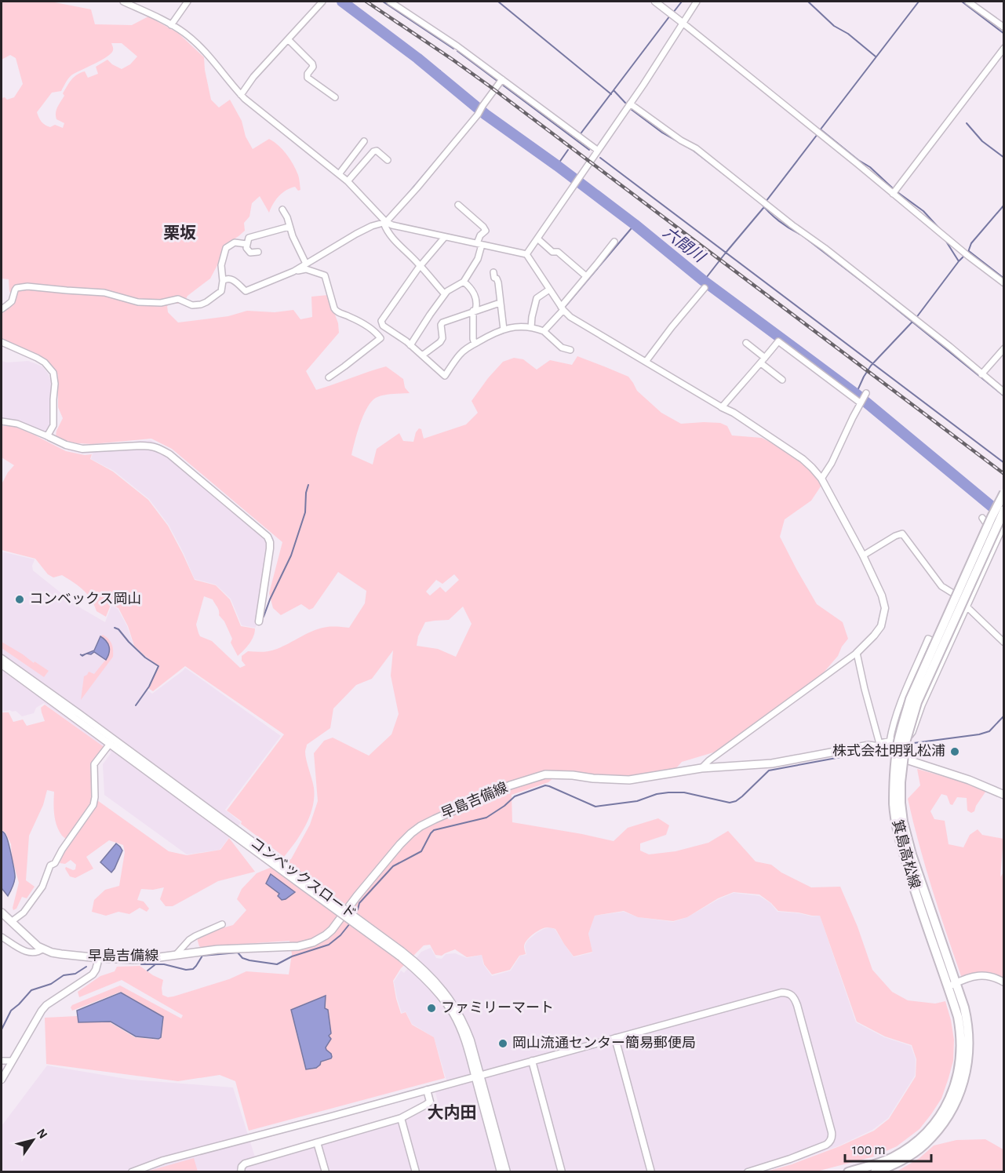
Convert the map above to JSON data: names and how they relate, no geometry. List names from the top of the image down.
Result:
{
  "streets": {
    "main road": ["早島吉備線", "箕島高松線"],
    "street": ["コンベックスロード"]
  },
  "districts": ["栗坂", "大内田"],
  "water": ["六間川"],
  "places": [
    "コンベックス岡山",
    "株式会社明乳松浦",
    "ファミリーマート",
    "岡山流通センター簡易郵便局"
  ],
  "scale_bar": "100 m",
  "north": "top right"
}
